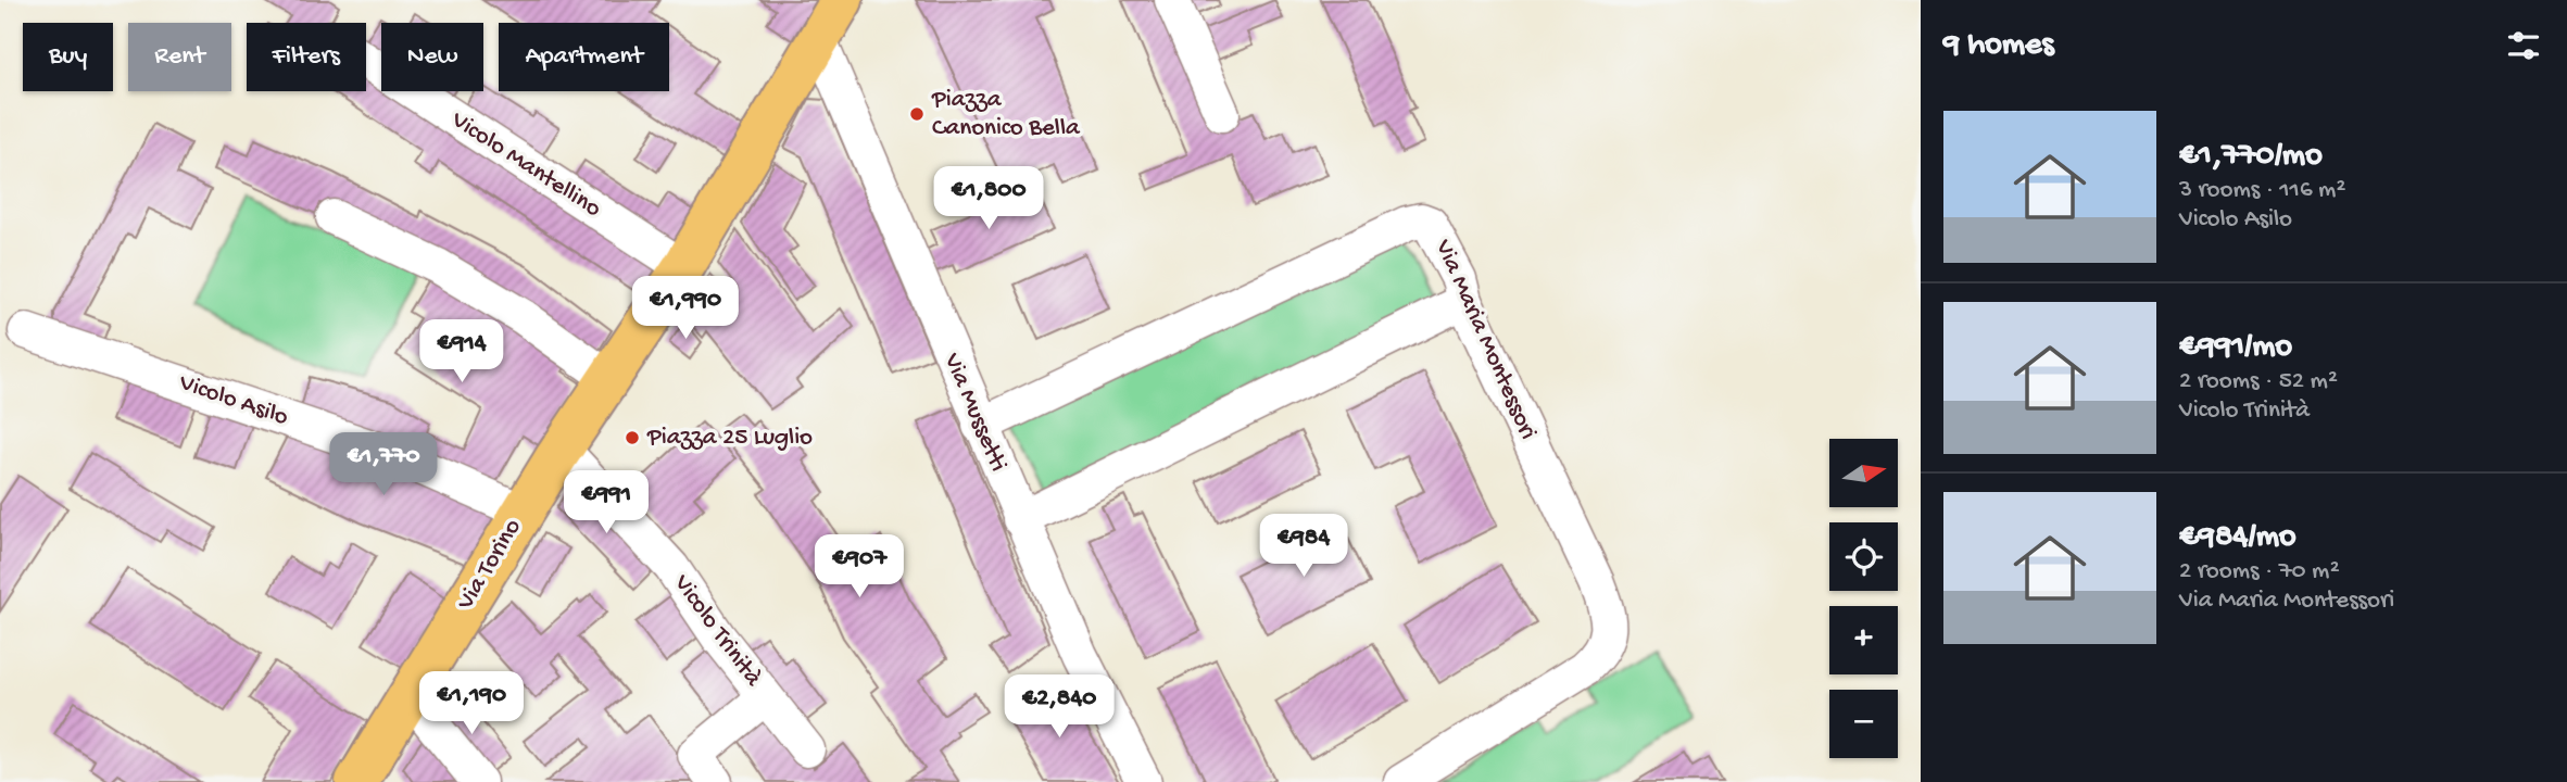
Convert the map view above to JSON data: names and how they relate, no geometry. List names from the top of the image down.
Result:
{
  "streets": {
    "main road": ["Via Torino"],
    "street": [
      "Vicolo Mantellino",
      "Via Maria Montessori",
      "Vicolo Asilo",
      "Via Mussetti",
      "Vicolo Trinità"
    ]
  },
  "crossings": [
    ["Vicolo Mantellino", "Via Torino"],
    ["Via Maria Montessori", "Via Mussetti"],
    ["Vicolo Asilo", "Via Torino"],
    ["Via Mussetti", "Via Torino"],
    ["Via Torino", "Vicolo Trinità"]
  ],
  "places": ["Piazza Canonico Bella", "Piazza 25 Luglio"],
  "north": "right",
  "page": {
    "heading": "9 homes",
    "chip": [
      "Buy",
      "Rent",
      "Filters",
      "New",
      "Apartment"
    ],
    "list": [
      {
        "name": "€1,770/mo",
        "note": "3 rooms · 116 m² · Vicolo Asilo"
      },
      {
        "name": "€991/mo",
        "note": "2 rooms · 52 m² · Vicolo Trinità"
      },
      {
        "name": "€984/mo",
        "note": "2 rooms · 70 m² · Via Maria Montessori"
      }
    ],
    "price": [
      "€1,800",
      "€1,990",
      "€914",
      "€1,770",
      "€991",
      "€984",
      "€907",
      "€1,190",
      "€2,840"
    ],
    "map_buttons": ["+", "−"]
  }
}
